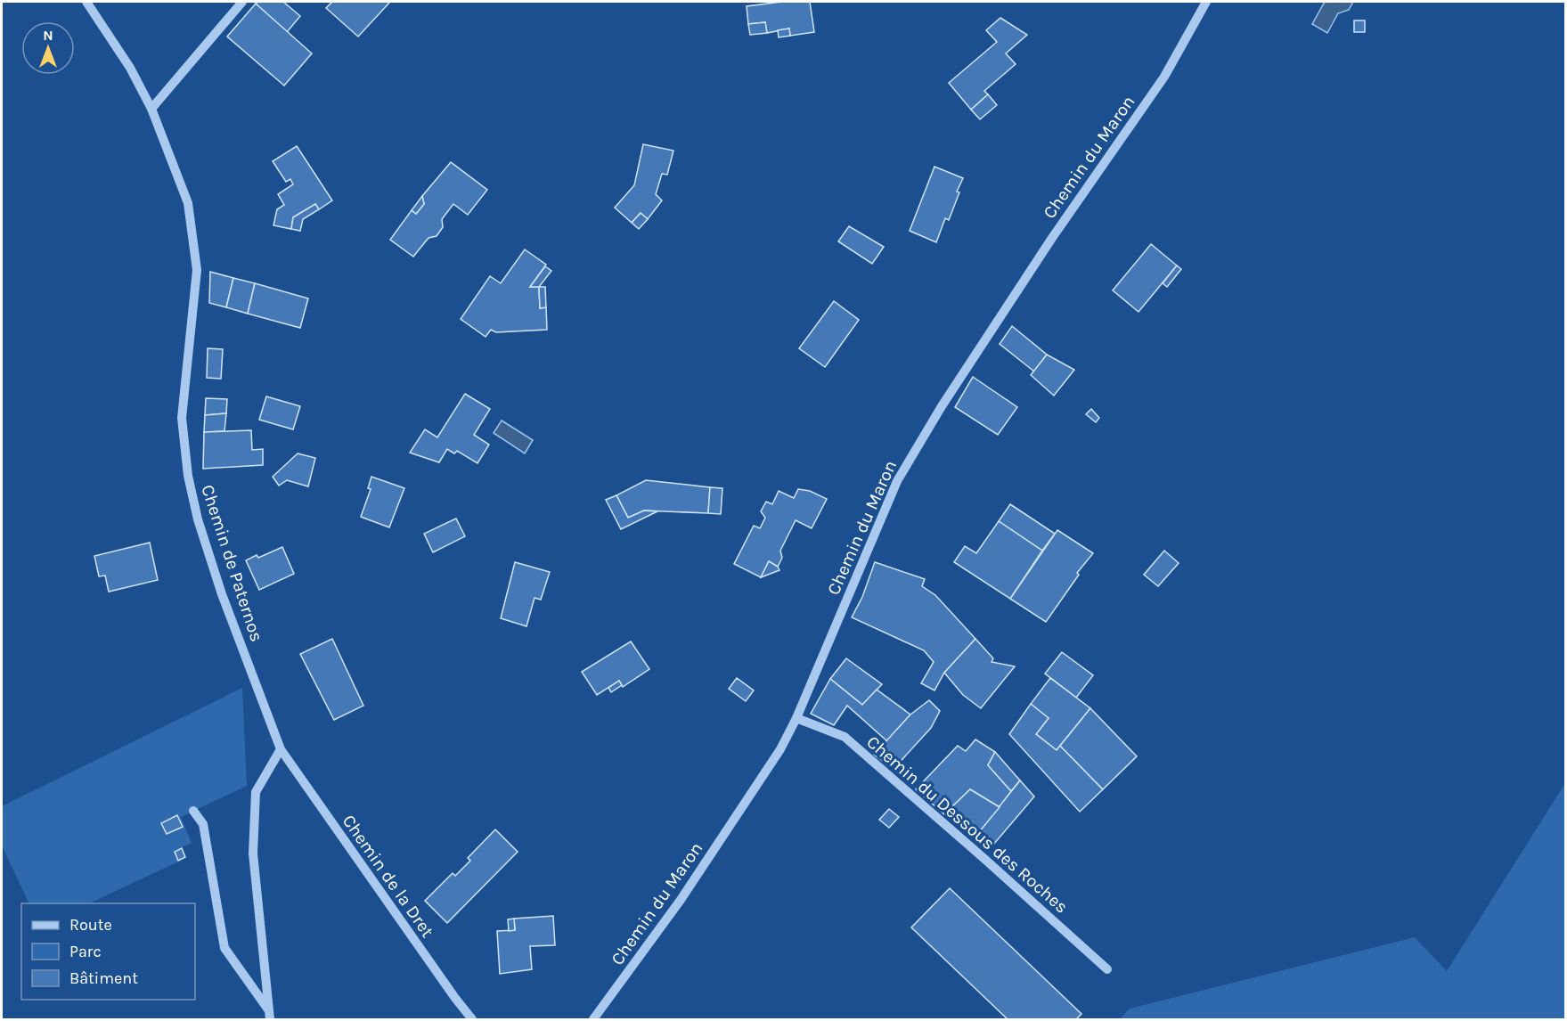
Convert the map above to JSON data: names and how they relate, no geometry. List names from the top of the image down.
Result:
{
  "streets": {
    "street": [
      "Chemin du Maron",
      "Chemin de Paternos",
      "Chemin du Dessous des Roches",
      "Chemin de la Dret"
    ]
  },
  "crossings": [
    ["Chemin du Maron", "Chemin du Dessous des Roches"],
    ["Chemin de Paternos", "Chemin de la Dret"]
  ],
  "legend": ["Route", "Parc", "Bâtiment"],
  "north": "top"
}
